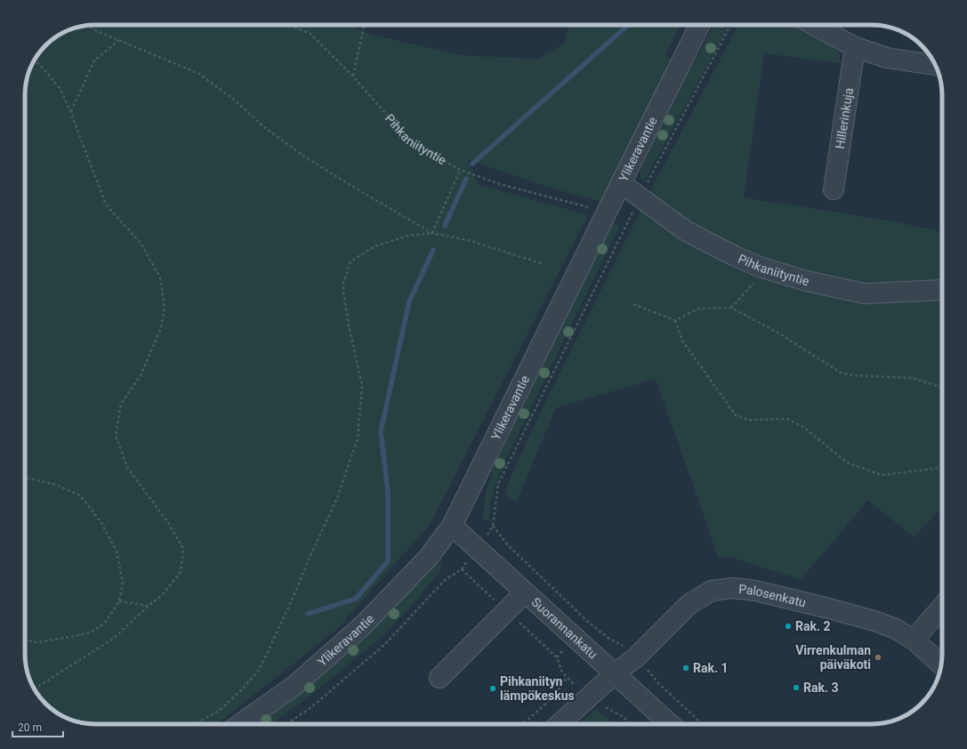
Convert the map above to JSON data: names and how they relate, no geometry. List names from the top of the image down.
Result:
{
  "streets": {
    "street": [
      "Hillerinkuja",
      "Pihkaniityntie",
      "Ylikeravantie",
      "Palosenkatu",
      "Suorannankatu"
    ]
  },
  "crossings": [
    ["Pihkaniityntie", "Ylikeravantie"],
    ["Ylikeravantie", "Suorannankatu"],
    ["Palosenkatu", "Suorannankatu"]
  ],
  "places": [
    "Rak. 2",
    "Virrenkulman päiväkoti",
    "Rak. 1",
    "Rak. 3",
    "Pihkaniityn lämpökeskus"
  ],
  "scale_bar": "20 m"
}
